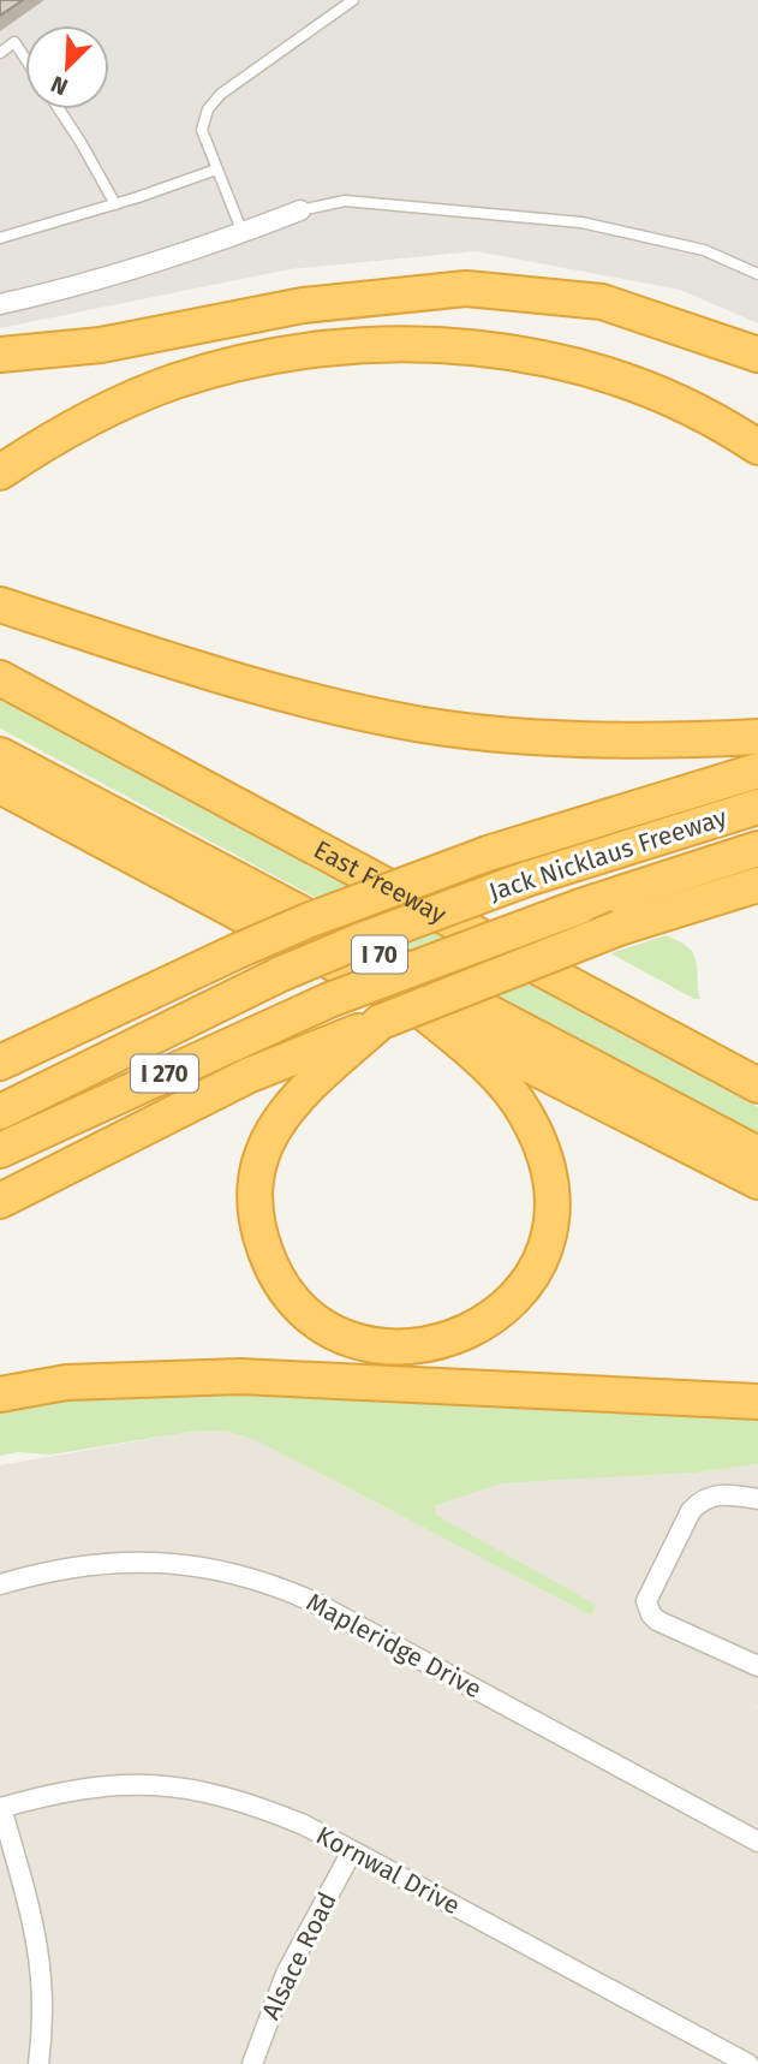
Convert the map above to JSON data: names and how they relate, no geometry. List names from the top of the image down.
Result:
{
  "streets": {
    "highway": [
      "Jack Nicklaus Freeway",
      "East Freeway",
      "I 70",
      "I 270"
    ],
    "street": ["Mapleridge Drive", "Kornwal Drive", "Alsace Road"]
  },
  "crossings": [
    ["Kornwal Drive", "Alsace Road"]
  ],
  "north": "bottom left"
}
